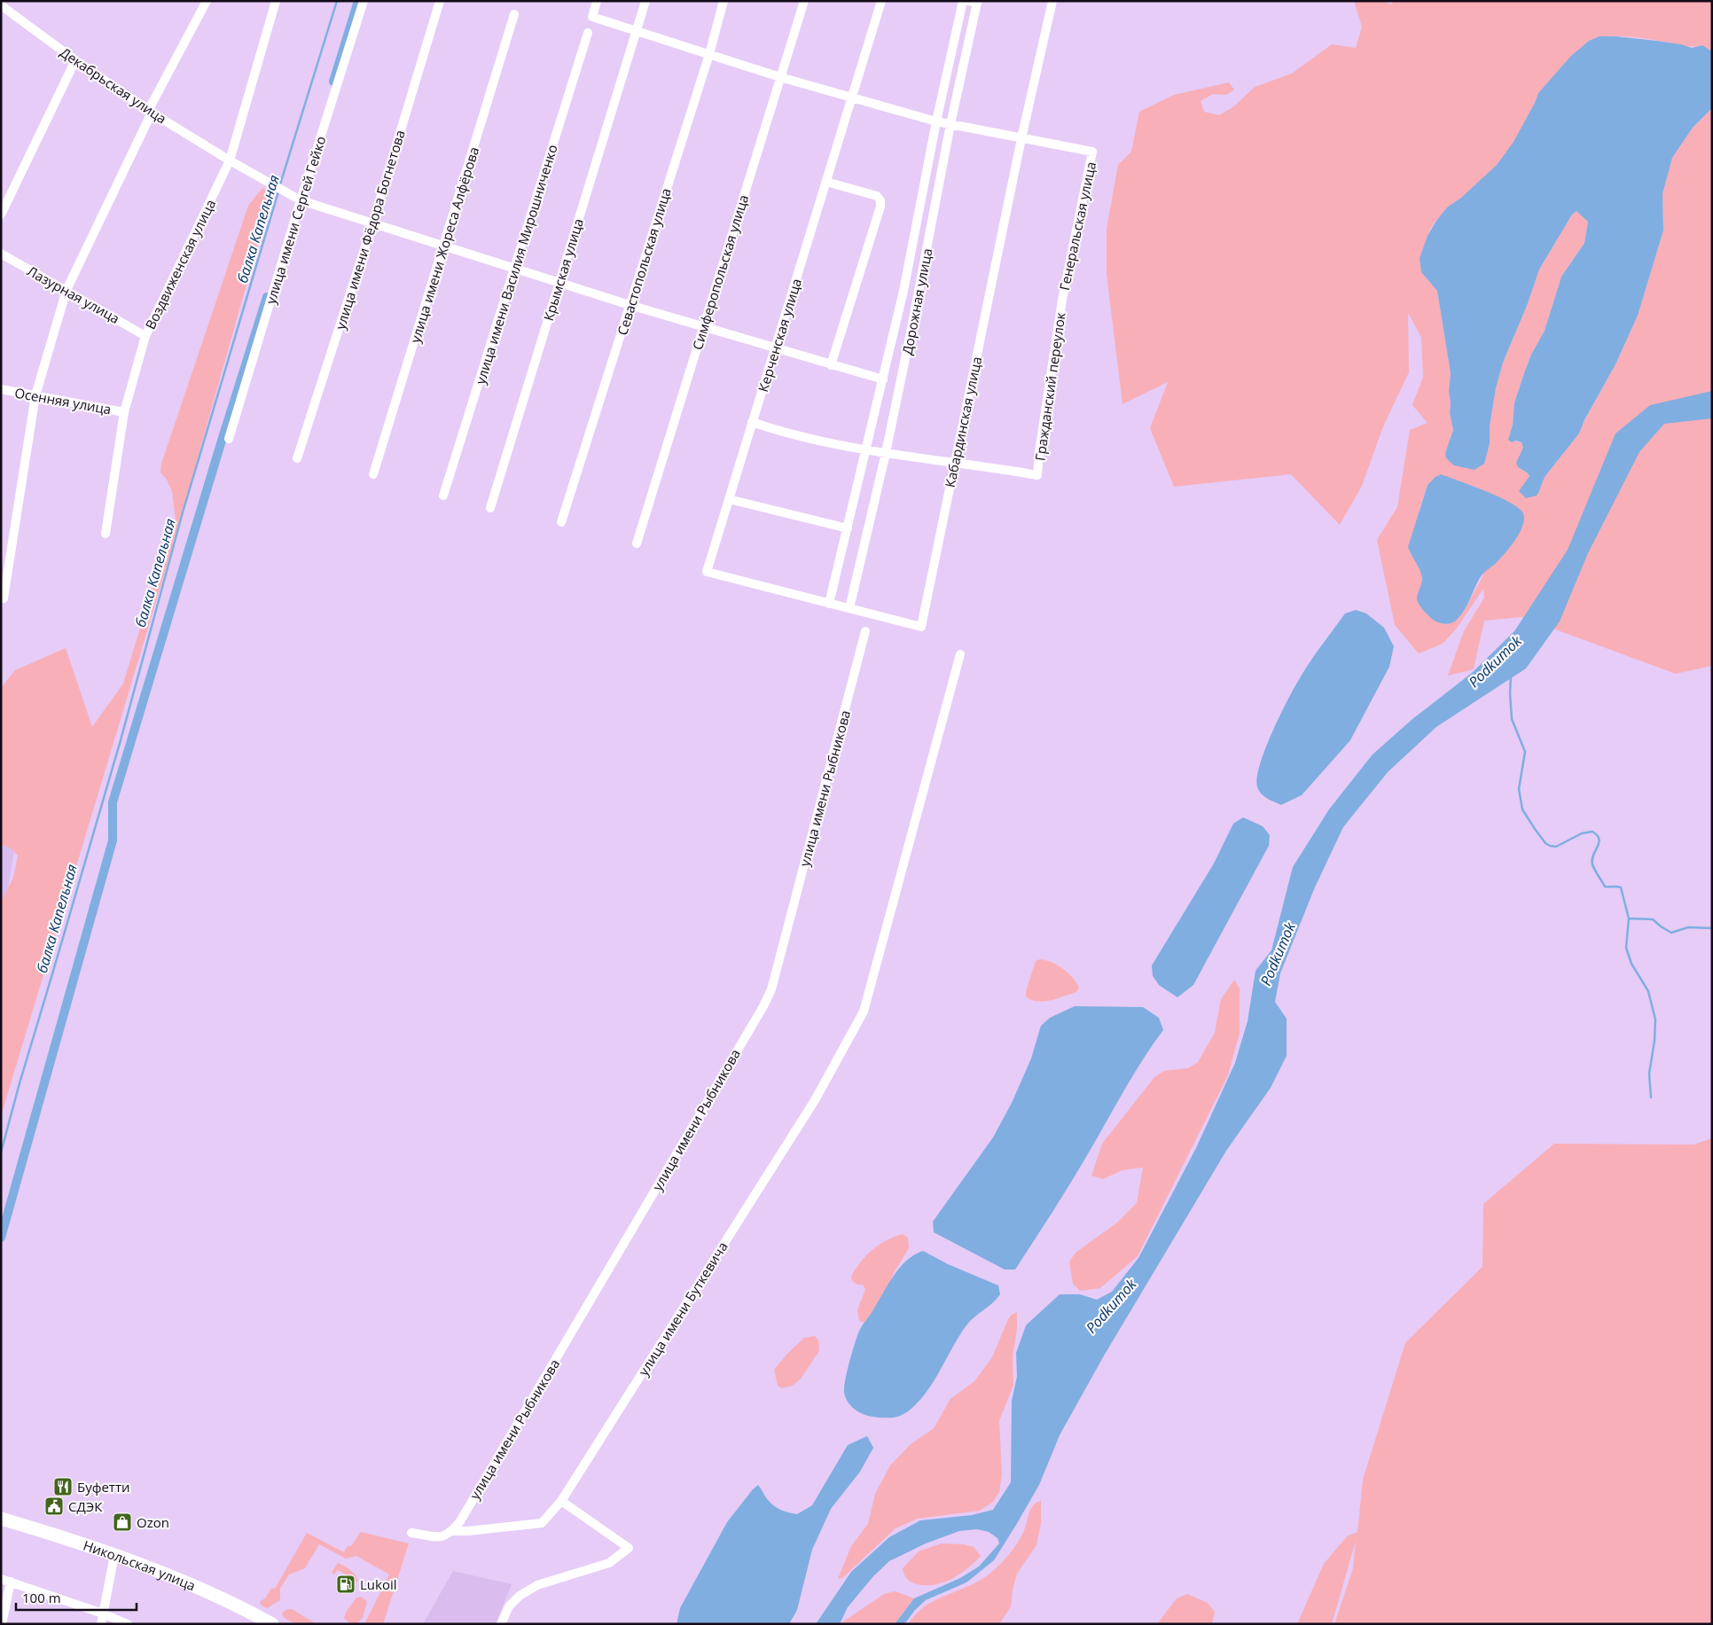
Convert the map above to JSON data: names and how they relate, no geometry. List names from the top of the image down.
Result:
{
  "streets": {
    "street": [
      "Декабрьская улица",
      "улица имени Сергей Гейко",
      "Генеральская улица",
      "улица имени Фёдора Богнетова",
      "улица имени Жореса Алфёрова",
      "Севастопольская улица",
      "Воздвиженская улица",
      "улица имени Василия Мирошниченко",
      "Крымская улица",
      "Симферопольская улица",
      "Лазурная улица",
      "Дорожная улица",
      "Керченская улица",
      "Гражданский переулок",
      "Осенняя улица",
      "Кабардинская улица",
      "улица имени Рыбникова",
      "улица имени Буткевича",
      "Никольская улица"
    ]
  },
  "crossings": [
    ["Декабрьская улица", "улица имени Сергей Гейко"],
    ["Декабрьская улица", "Воздвиженская улица"],
    ["Генеральская улица", "Гражданский переулок"],
    ["Генеральская улица", "Кабардинская улица"],
    ["Воздвиженская улица", "Лазурная улица"],
    ["Воздвиженская улица", "Осенняя улица"],
    ["Дорожная улица", "Гражданский переулок"],
    ["Дорожная улица", "Кабардинская улица"],
    ["Керченская улица", "Гражданский переулок"],
    ["Керченская улица", "Кабардинская улица"],
    ["Гражданский переулок", "Кабардинская улица"],
    ["улица имени Рыбникова", "улица имени Буткевича"]
  ],
  "water": ["балка Капельная", "Podkumok"],
  "places": {
    "restaurant": ["Буфетти"],
    "public building": ["СДЭК"],
    "shop": ["Ozon"],
    "fuel station": ["Lukoil"]
  },
  "scale_bar": "100 m"
}
